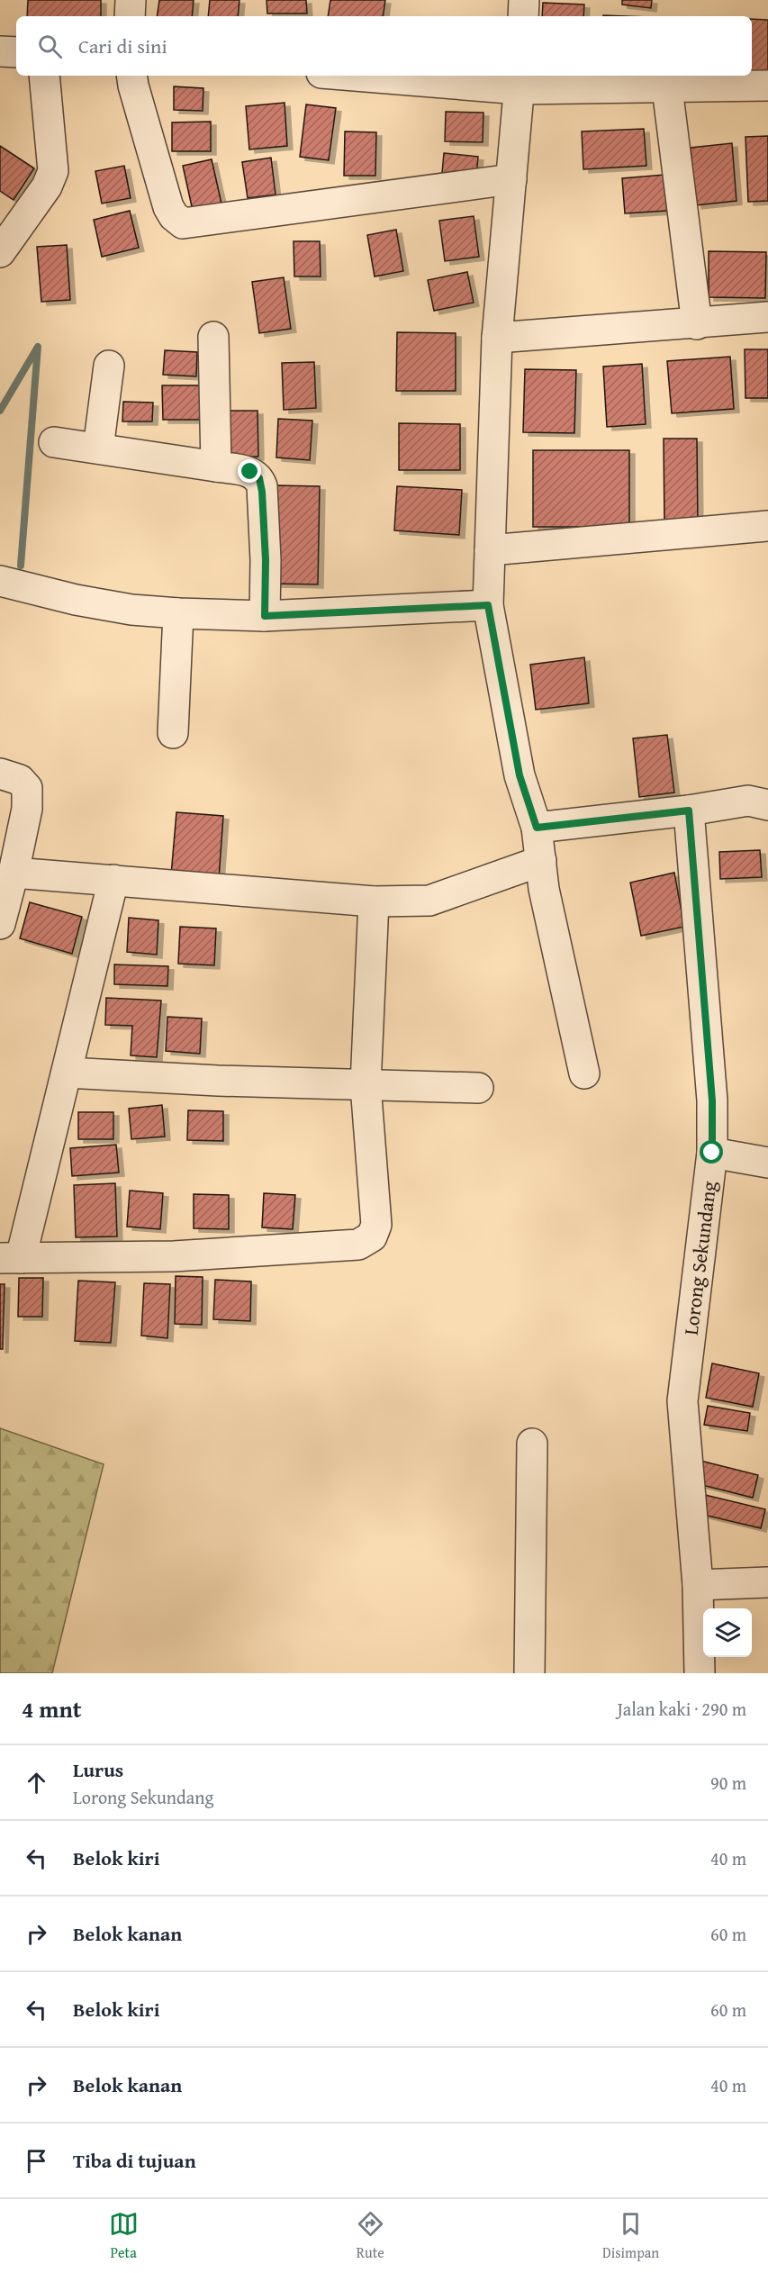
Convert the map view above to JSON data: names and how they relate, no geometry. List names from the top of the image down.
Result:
{
  "streets": {
    "street": ["Lorong Sekundang"]
  },
  "page": {
    "search": "Cari di sini",
    "heading": ["4 mnt", "Jalan kaki · 290 m"],
    "list": [
      ["Lurus", "Lorong Sekundang", "90 m"],
      ["Belok kiri", "40 m"],
      ["Belok kanan", "60 m"],
      ["Belok kiri", "60 m"],
      ["Belok kanan", "40 m"],
      "Tiba di tujuan"
    ],
    "nav": ["Peta", "Rute", "Disimpan"]
  }
}
